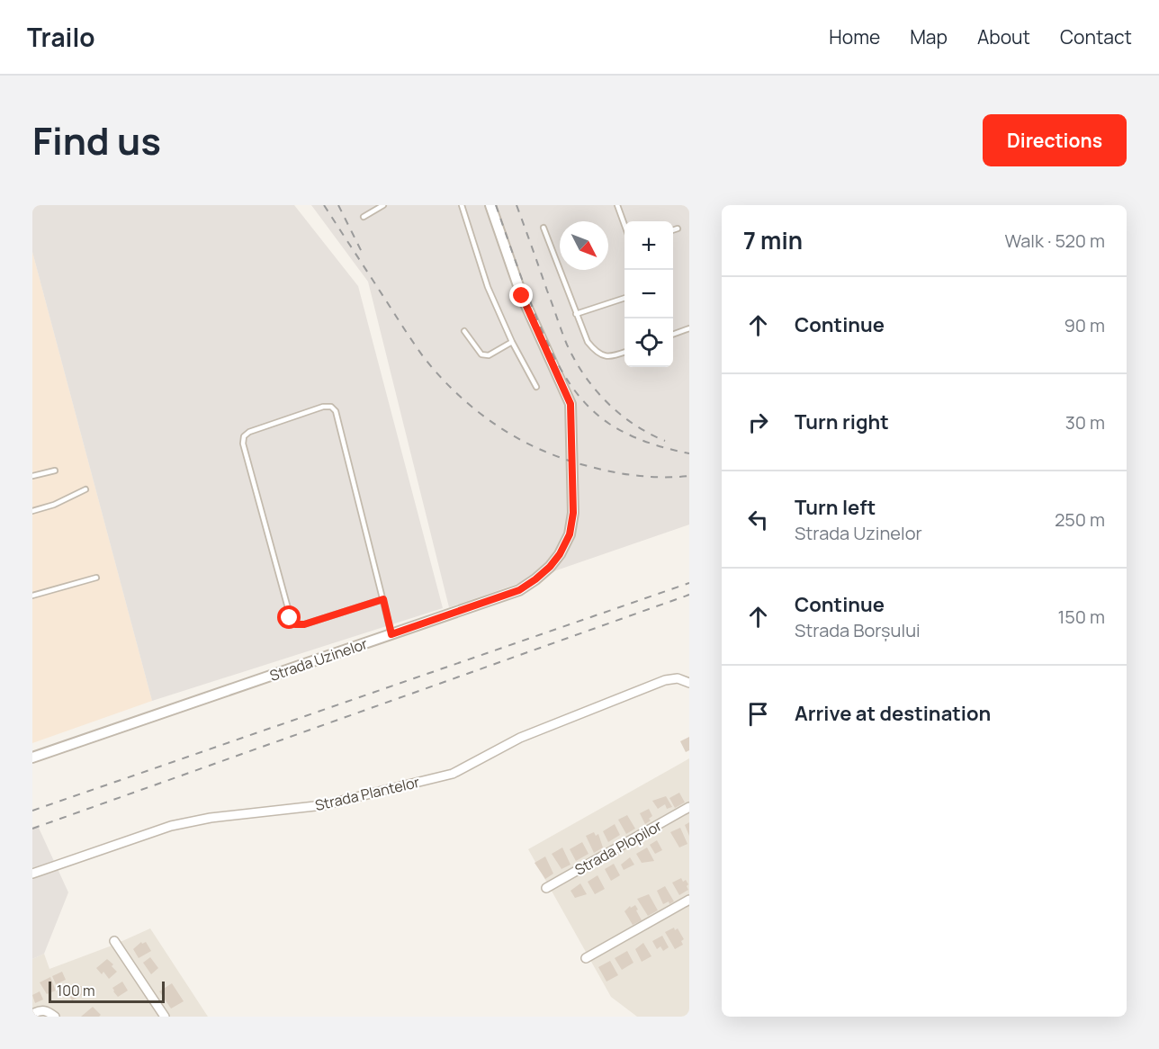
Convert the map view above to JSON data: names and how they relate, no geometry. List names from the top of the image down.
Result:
{
  "streets": {
    "street": ["Strada Uzinelor", "Strada Plantelor", "Strada Plopilor"]
  },
  "scale_bar": "100 m",
  "north": "bottom right",
  "page": {
    "header": "Trailo",
    "nav": [
      "Home",
      "Map",
      "About",
      "Contact"
    ],
    "title": "Find us",
    "buttons": "Directions",
    "heading": ["7 min", "Walk · 520 m"],
    "map_buttons": ["+", "−"],
    "list": [
      ["Continue", "90 m"],
      ["Turn right", "30 m"],
      ["Turn left", "Strada Uzinelor", "250 m"],
      ["Continue", "Strada Borșului", "150 m"],
      "Arrive at destination"
    ],
    "scale": "100 m"
  }
}
